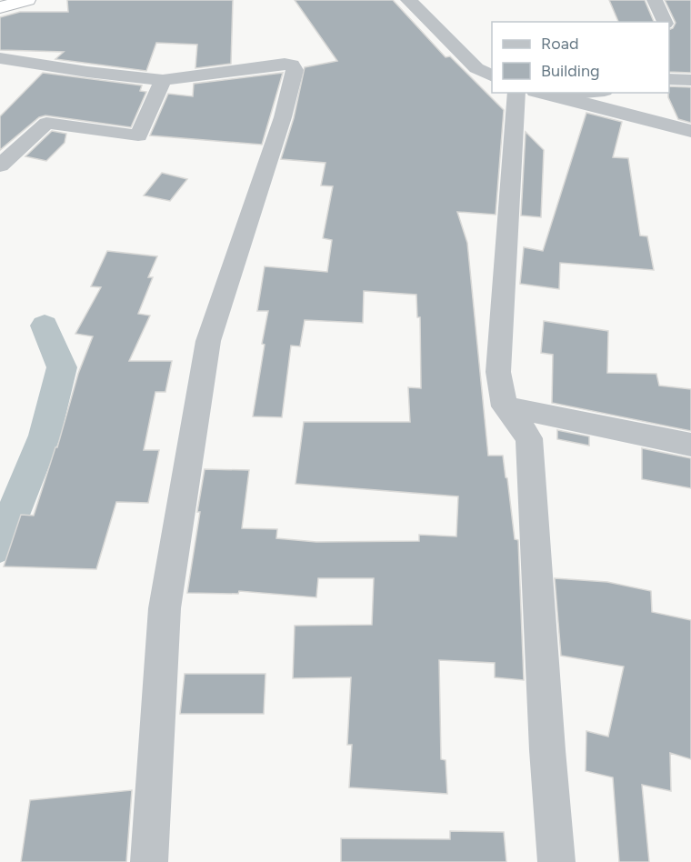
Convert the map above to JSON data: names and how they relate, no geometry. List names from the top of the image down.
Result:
{
  "legend": ["Road", "Building"]
}
